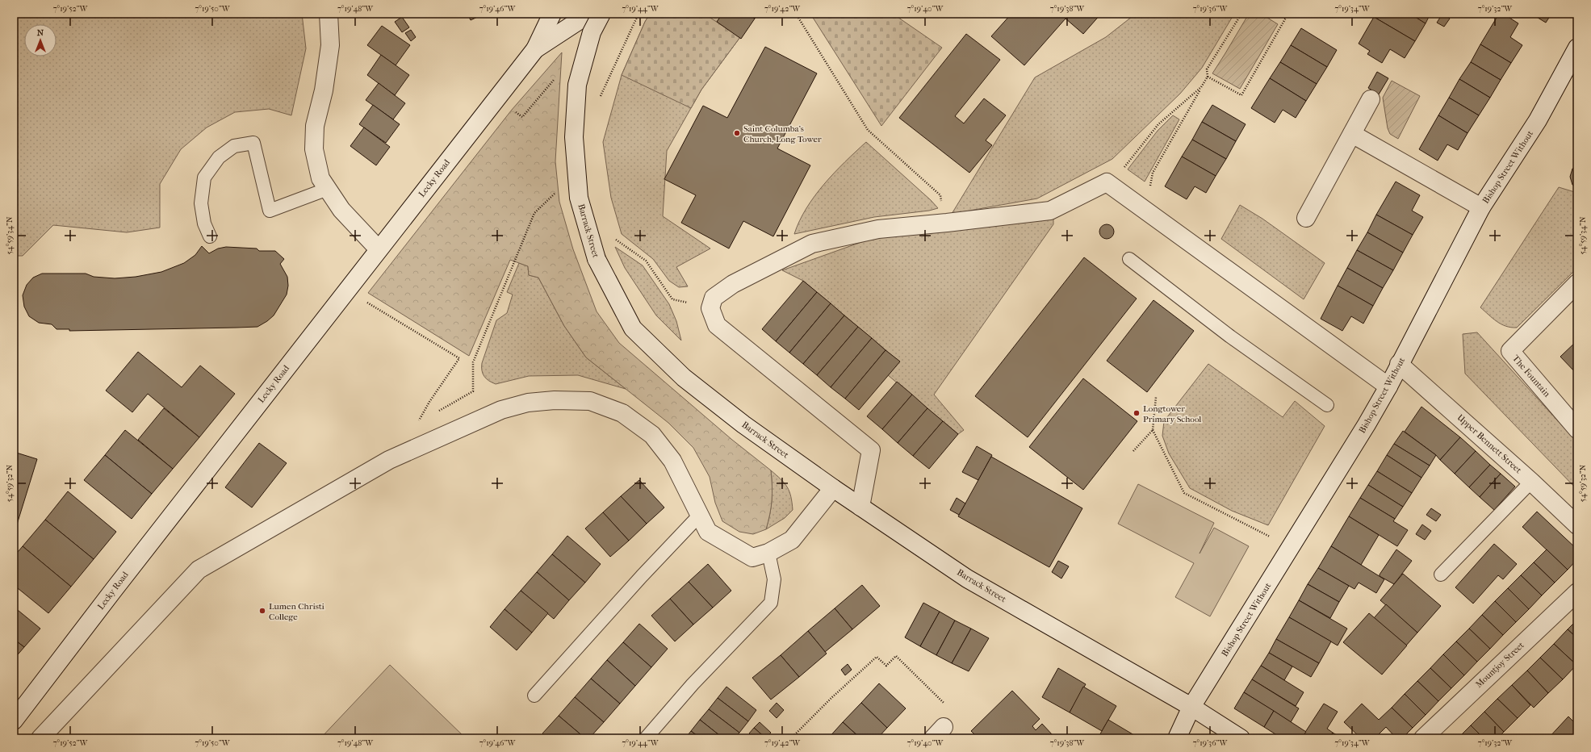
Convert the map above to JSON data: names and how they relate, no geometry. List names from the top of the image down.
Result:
{
  "streets": {
    "street": [
      "Bishop Street Without",
      "Lecky Road",
      "Barrack Street",
      "The Fountain",
      "Upper Bennett Street",
      "Mountjoy Street"
    ]
  },
  "crossings": [
    ["Bishop Street Without", "Barrack Street"],
    ["Bishop Street Without", "Upper Bennett Street"]
  ],
  "places": ["Saint Columba's Church, Long Tower", "Longtower Primary School", "Lumen Christi College"],
  "north": "top",
  "coordinates": [
    "7°19'52\"W",
    "7°19'50\"W",
    "7°19'48\"W",
    "7°19'46\"W",
    "7°19'44\"W",
    "7°19'42\"W",
    "7°19'40\"W",
    "7°19'38\"W",
    "7°19'36\"W",
    "7°19'34\"W",
    "7°19'32\"W",
    "54°59'34\"N",
    "54°59'32\"N"
  ]
}
